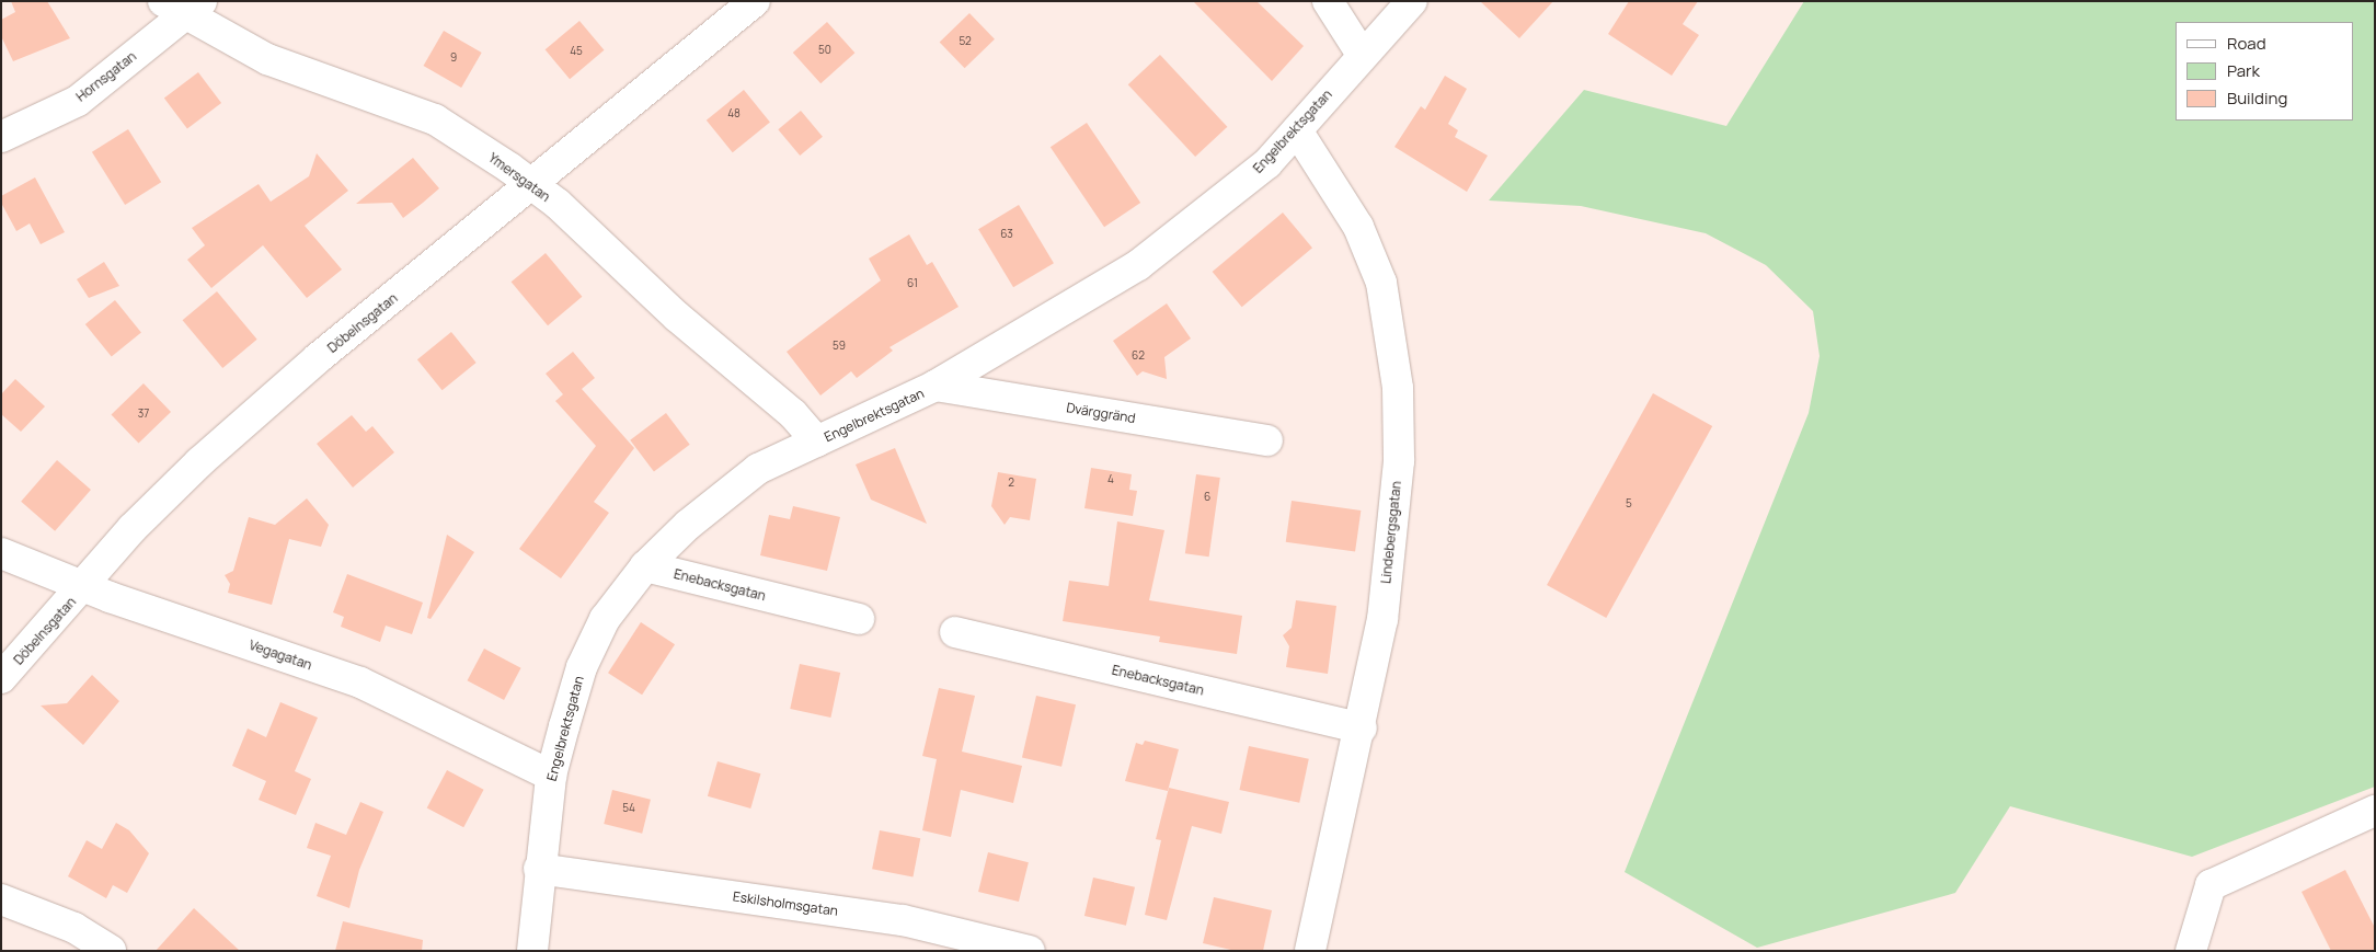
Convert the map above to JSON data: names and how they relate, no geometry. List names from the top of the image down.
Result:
{
  "streets": {
    "street": [
      "Hornsgatan",
      "Engelbrektsgatan",
      "Ymersgatan",
      "Döbelnsgatan",
      "Dvärggränd",
      "Lindebergsgatan",
      "Enebacksgatan",
      "Vegagatan",
      "Eskilsholmsgatan"
    ]
  },
  "crossings": [
    ["Hornsgatan", "Ymersgatan"],
    ["Engelbrektsgatan", "Ymersgatan"],
    ["Engelbrektsgatan", "Dvärggränd"],
    ["Engelbrektsgatan", "Lindebergsgatan"],
    ["Engelbrektsgatan", "Enebacksgatan"],
    ["Engelbrektsgatan", "Vegagatan"],
    ["Engelbrektsgatan", "Eskilsholmsgatan"],
    ["Ymersgatan", "Döbelnsgatan"],
    ["Döbelnsgatan", "Vegagatan"],
    ["Lindebergsgatan", "Enebacksgatan"]
  ],
  "house_numbers": [
    "52",
    "50",
    "45",
    "9",
    "48",
    "63",
    "61",
    "59",
    "62",
    "37",
    "4",
    "2",
    "6",
    "5",
    "54"
  ],
  "legend": ["Road", "Park", "Building"]
}
